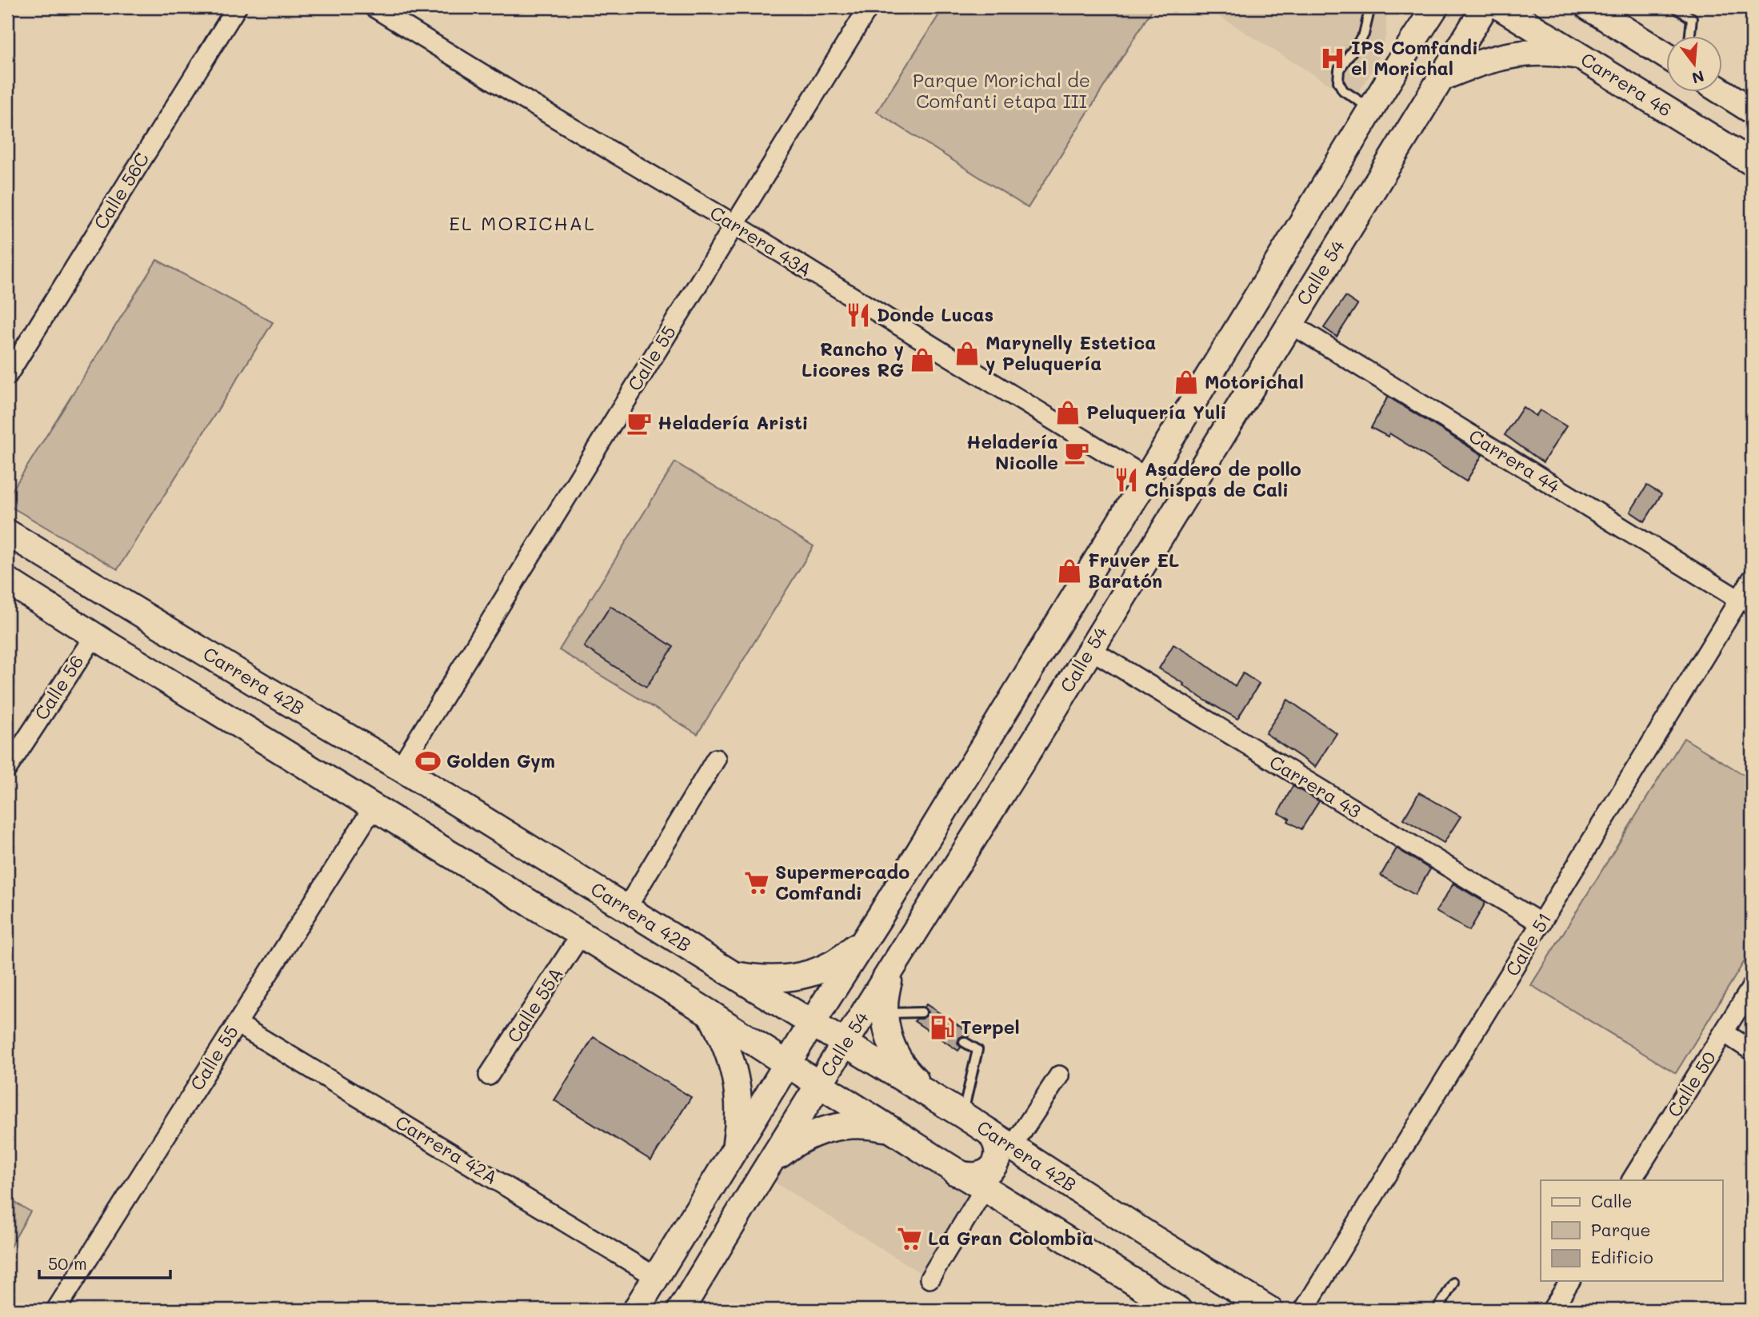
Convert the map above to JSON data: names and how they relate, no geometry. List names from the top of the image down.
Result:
{
  "streets": {
    "main road": ["Carrera 46", "Calle 54", "Carrera 42B"],
    "street": [
      "Calle 56C",
      "Carrera 43A",
      "Calle 55",
      "Carrera 44",
      "Calle 56",
      "Carrera 43",
      "Calle 51",
      "Calle 55A",
      "Calle 50",
      "Carrera 42A"
    ]
  },
  "crossings": [
    ["Carrera 43A", "Calle 55"],
    ["Calle 54", "Carrera 44"],
    ["Calle 54", "Carrera 42B"],
    ["Calle 54", "Carrera 43"],
    ["Calle 55", "Carrera 42B"],
    ["Calle 55", "Carrera 42A"],
    ["Carrera 44", "Calle 51"],
    ["Carrera 43", "Calle 51"]
  ],
  "districts": ["EL MORICHAL"],
  "parks": ["Parque Morichal de Comfanti etapa III"],
  "places": {
    "hospital": ["IPS Comfandi el Morichal"],
    "restaurant": ["Donde Lucas", "Asadero de pollo Chispas de Cali"],
    "shop": [
      "Marynelly Estetica y Peluquería",
      "Rancho y Licores RG",
      "Motorichal",
      "Peluquería Yuli",
      "Fruver EL Baratón"
    ],
    "cafe": ["Heladería Aristi", "Heladería Nicolle"],
    "sports": ["Golden Gym"],
    "supermarket": ["Supermercado Comfandi", "La Gran Colombia"],
    "fuel station": ["Terpel"]
  },
  "legend": ["Calle", "Parque", "Edificio"],
  "scale_bar": "50 m",
  "north": "bottom"
}
